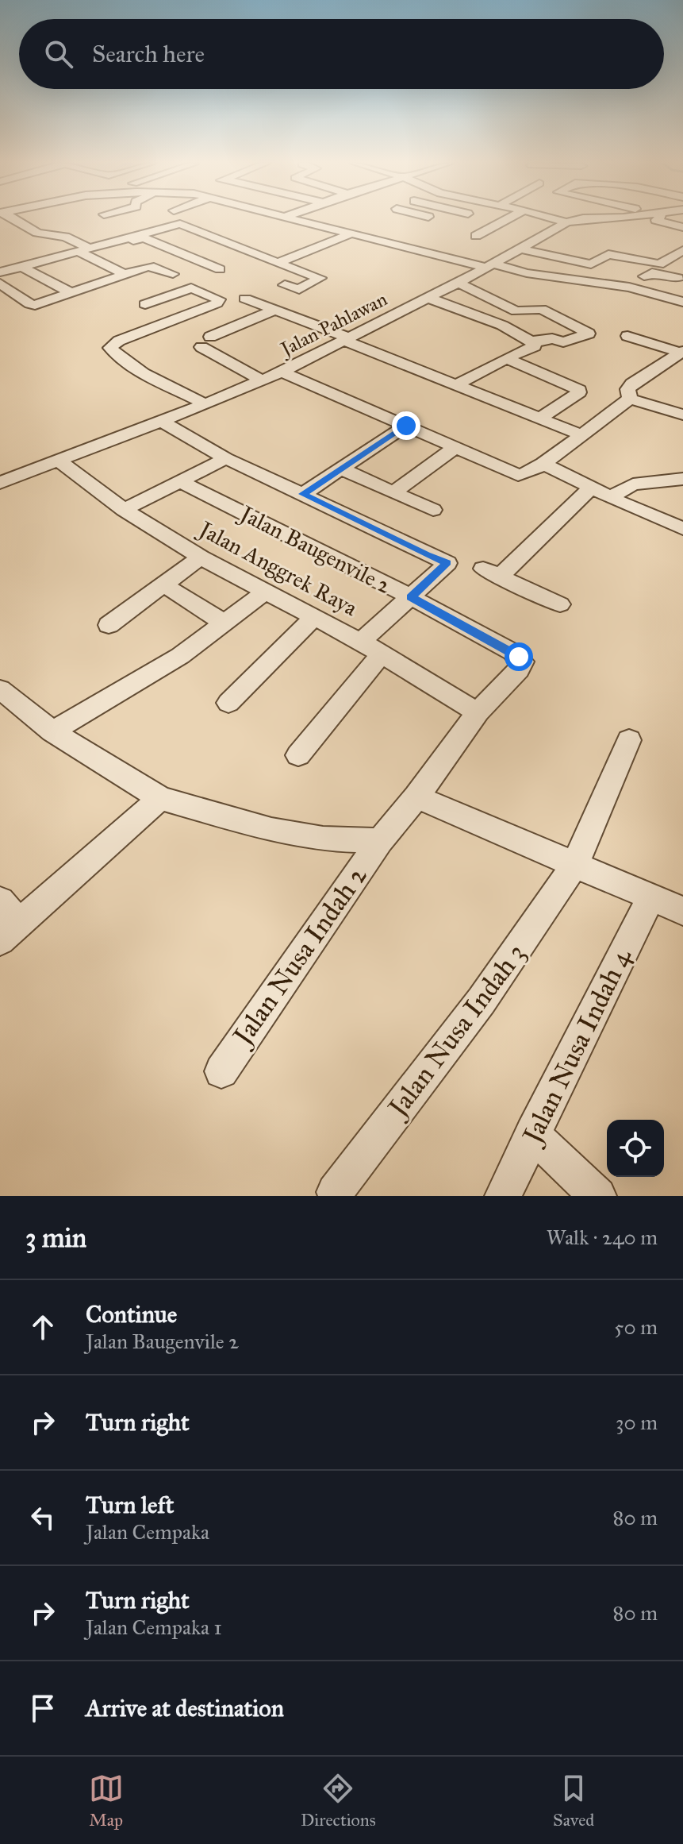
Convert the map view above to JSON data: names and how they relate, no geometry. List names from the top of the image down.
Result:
{
  "streets": {
    "street": [
      "Jalan Pahlawan",
      "Jalan Baugenvile 2",
      "Jalan Anggrek Raya",
      "Jalan Nusa Indah 2",
      "Jalan Nusa Indah 3",
      "Jalan Nusa Indah 4"
    ]
  },
  "crossings": [
    ["Jalan Pahlawan", "Jalan Anggrek Raya"],
    ["Jalan Baugenvile 2", "Jalan Anggrek Raya"],
    ["Jalan Baugenvile 2", "Jalan Nusa Indah 2"],
    ["Jalan Anggrek Raya", "Jalan Nusa Indah 2"]
  ],
  "page": {
    "search": "Search here",
    "heading": ["3 min", "Walk · 240 m"],
    "list": [
      ["Continue", "Jalan Baugenvile 2", "50 m"],
      ["Turn right", "30 m"],
      ["Turn left", "Jalan Cempaka", "80 m"],
      ["Turn right", "Jalan Cempaka 1", "80 m"],
      "Arrive at destination"
    ],
    "nav": ["Map", "Directions", "Saved"]
  }
}
